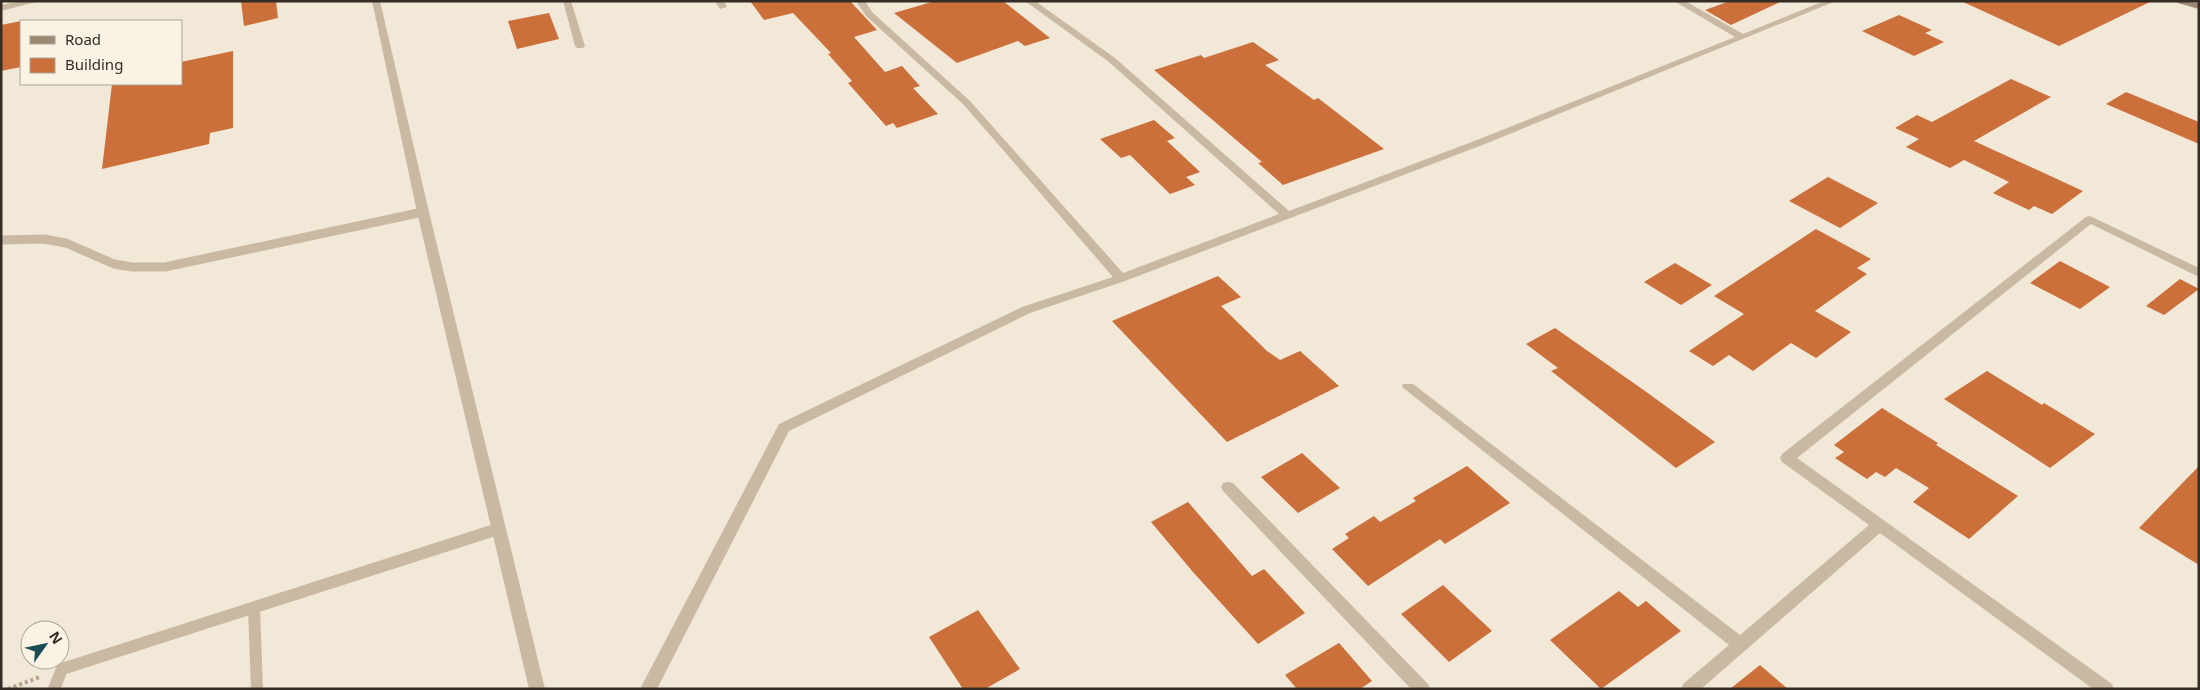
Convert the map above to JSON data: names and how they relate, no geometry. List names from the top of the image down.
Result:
{
  "legend": ["Road", "Building"],
  "north": "top right"
}
